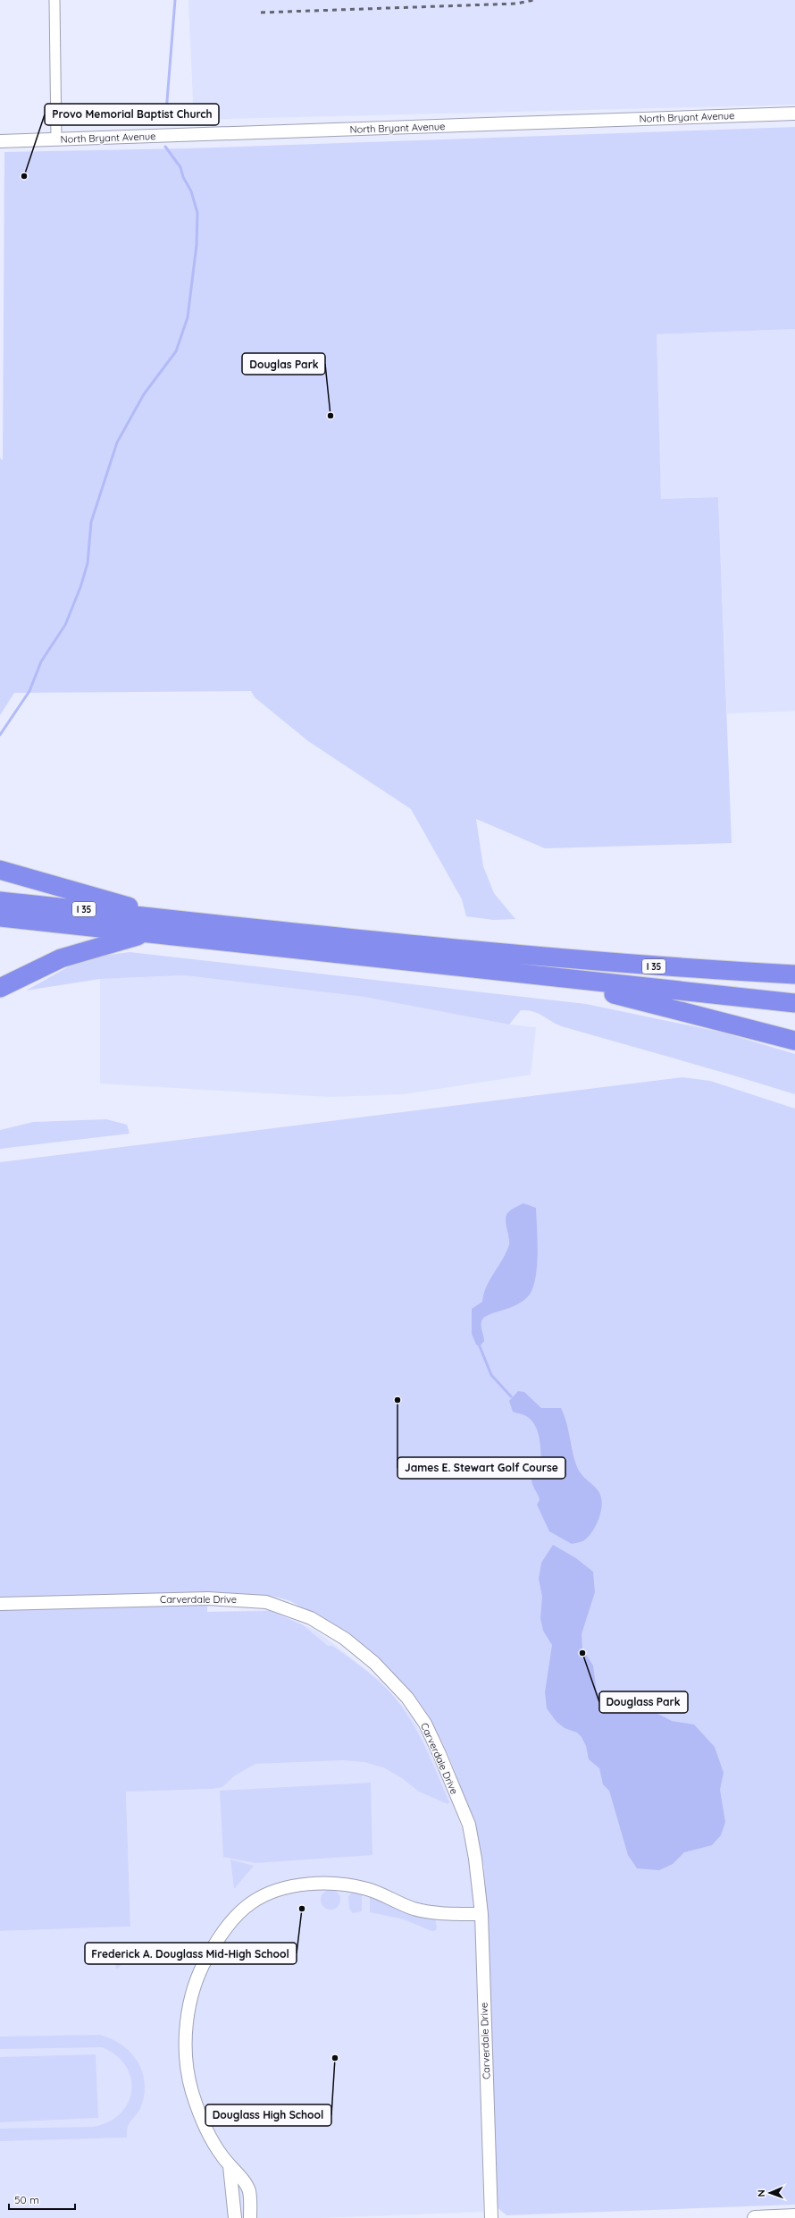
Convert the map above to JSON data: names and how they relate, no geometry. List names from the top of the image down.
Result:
{
  "streets": {
    "highway": ["I 35"],
    "street": ["North Bryant Avenue", "Carverdale Drive"]
  },
  "places": [
    "Provo Memorial Baptist Church",
    "Douglas Park",
    "James E. Stewart Golf Course",
    "Douglass Park",
    "Frederick A. Douglass Mid-High School",
    "Douglass High School"
  ],
  "scale_bar": "50 m",
  "north": "left"
}
